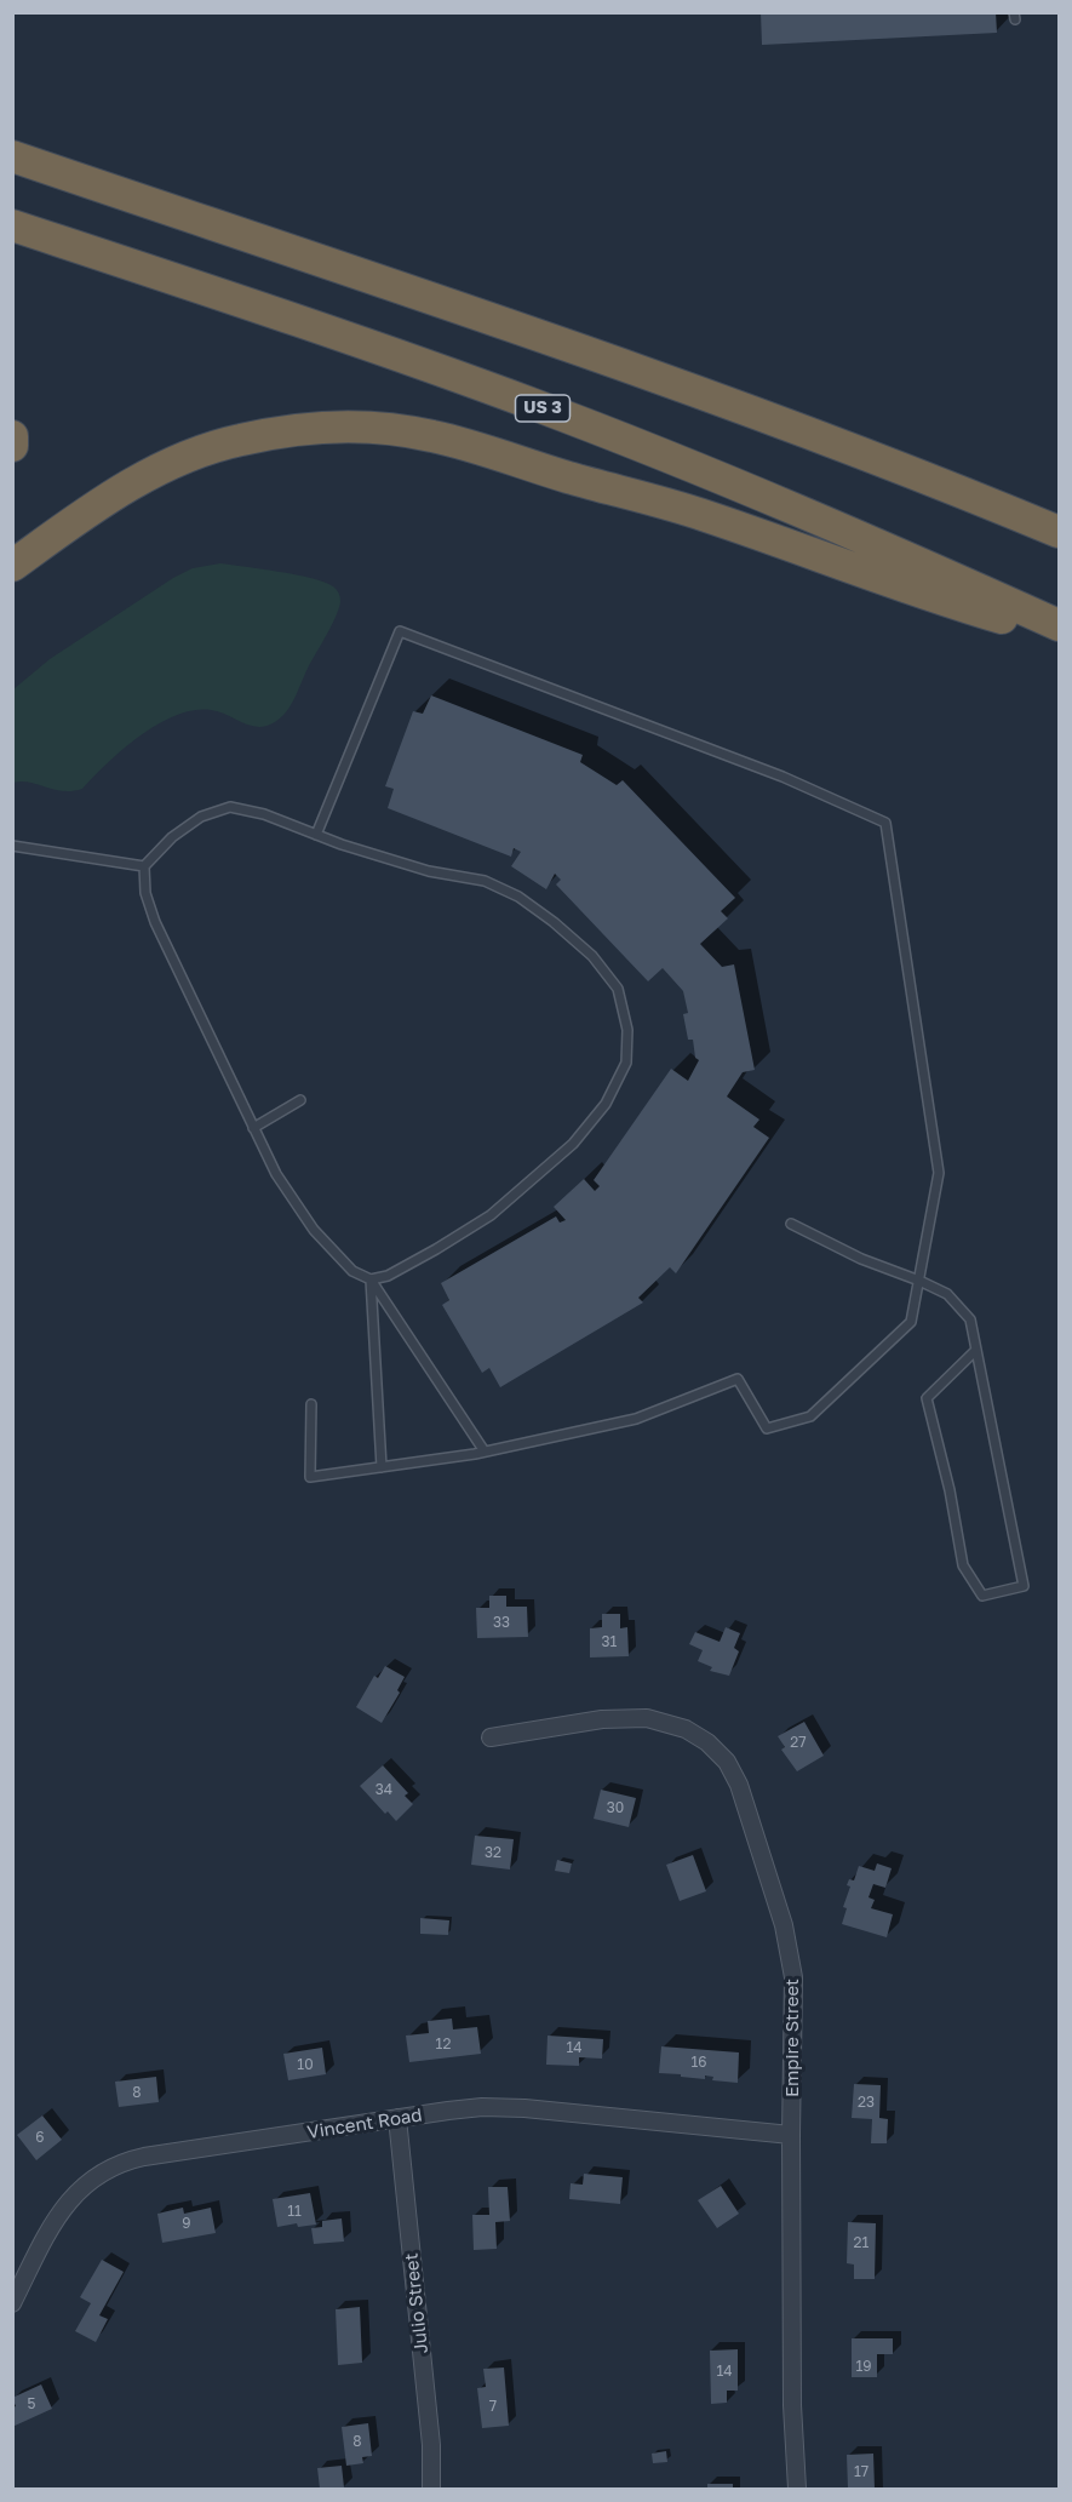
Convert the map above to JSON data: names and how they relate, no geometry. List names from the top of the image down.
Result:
{
  "streets": {
    "highway": ["US 3"],
    "street": ["Empire Street", "Vincent Road", "Julio Street"]
  },
  "crossings": [
    ["Empire Street", "Vincent Road"],
    ["Vincent Road", "Julio Street"]
  ],
  "house_numbers": [
    "33",
    "31",
    "27",
    "34",
    "30",
    "32",
    "12",
    "14",
    "16",
    "10",
    "8",
    "23",
    "6",
    "11",
    "9",
    "21",
    "19",
    "14",
    "5",
    "7",
    "8",
    "17"
  ]
}
